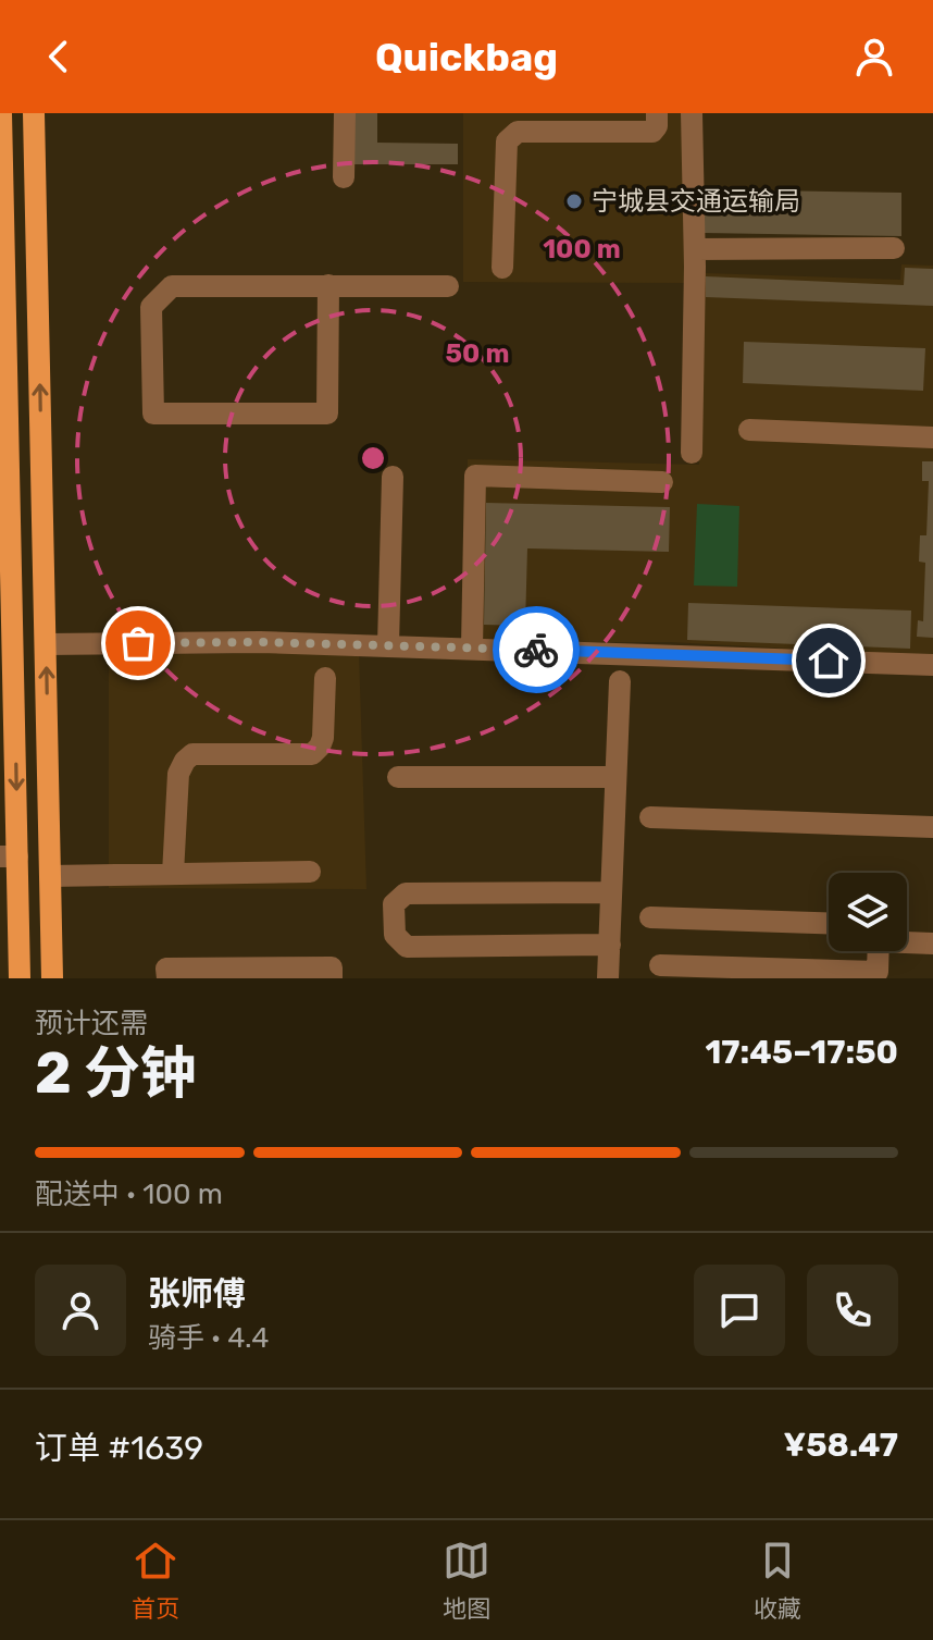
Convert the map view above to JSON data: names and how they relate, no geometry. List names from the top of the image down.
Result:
{
  "places": ["宁城县交通运输局"],
  "page": {
    "header": "Quickbag",
    "heading": ["2 分钟", "预计还需", "17:45–17:50"],
    "panel": [
      "张师傅",
      "骑手 · 4.4",
      "订单 #1639",
      "¥58.47"
    ],
    "bar": "配送中 · 100 m",
    "tabs": ["首页", "地图", "收藏"]
  },
  "rings": ["100 m", "50 m"]
}
